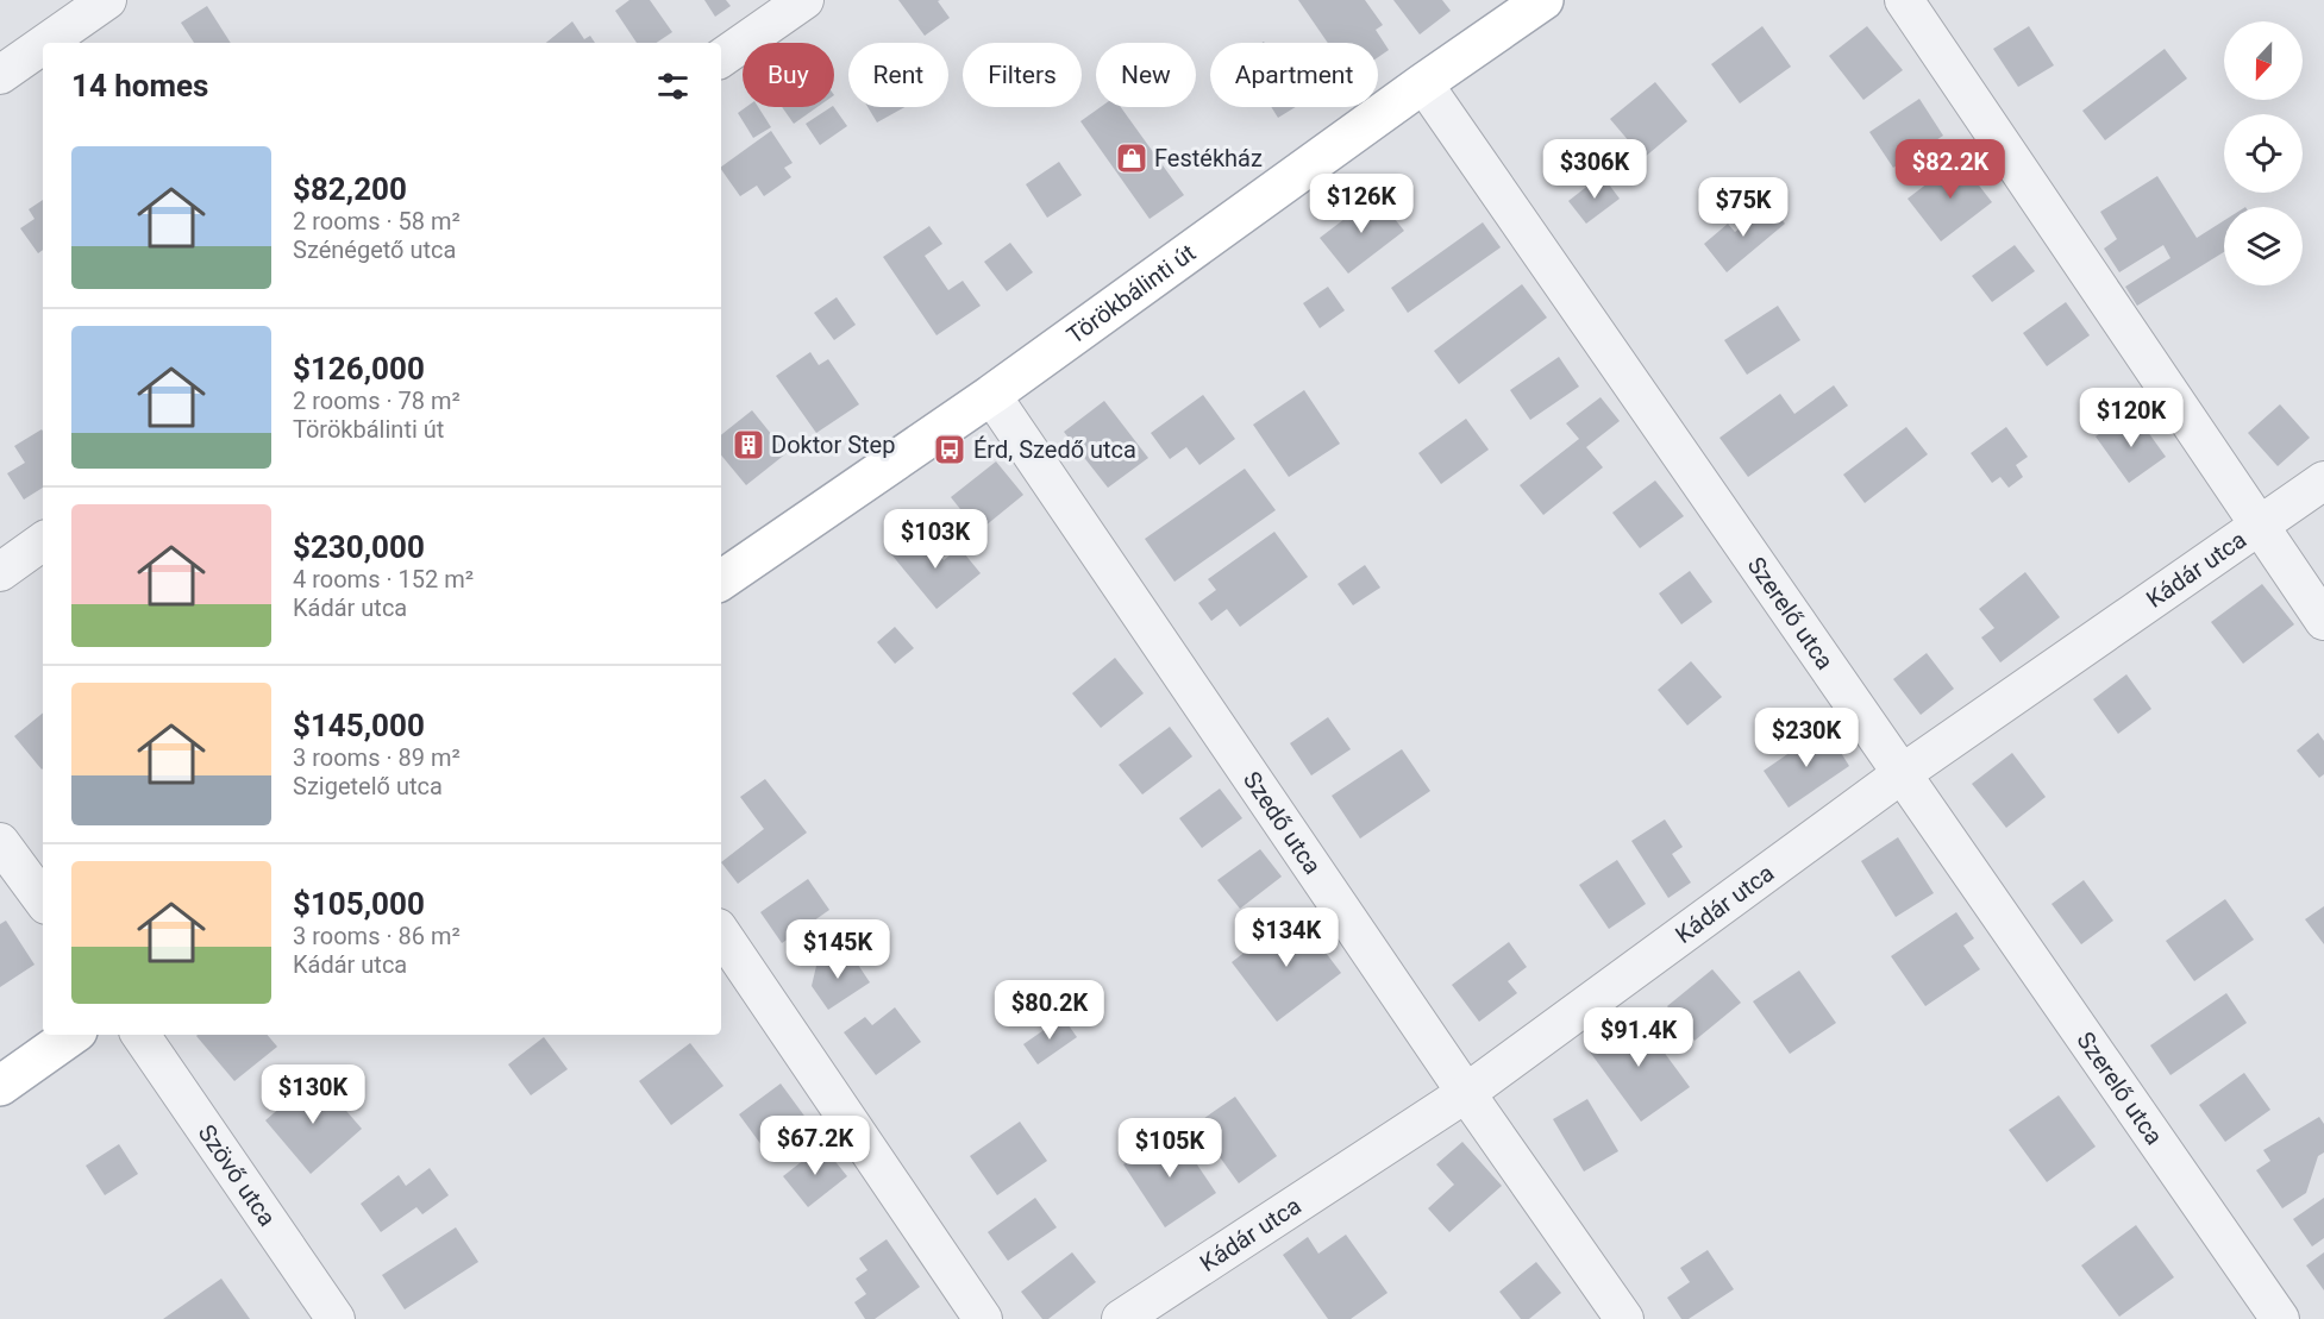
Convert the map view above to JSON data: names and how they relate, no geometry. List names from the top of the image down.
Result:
{
  "streets": {
    "main road": ["Törökbálinti út"],
    "street": [
      "Kádár utca",
      "Szerelő utca",
      "Szedő utca",
      "Szövő utca"
    ]
  },
  "crossings": [
    ["Törökbálinti út", "Szerelő utca"],
    ["Törökbálinti út", "Szedő utca"],
    ["Kádár utca", "Szerelő utca"],
    ["Kádár utca", "Szedő utca"]
  ],
  "places": {
    "shop": ["Festékház"],
    "building": ["Doktor Step"],
    "bus stop": ["Érd, Szedő utca"]
  },
  "north": "bottom",
  "page": {
    "chip": [
      "Buy",
      "Rent",
      "Filters",
      "New",
      "Apartment"
    ],
    "heading": "14 homes",
    "list": [
      {
        "name": "$82,200",
        "note": "2 rooms · 58 m² · Szénégető utca"
      },
      {
        "name": "$126,000",
        "note": "2 rooms · 78 m² · Törökbálinti út"
      },
      {
        "name": "$230,000",
        "note": "4 rooms · 152 m² · Kádár utca"
      },
      {
        "name": "$145,000",
        "note": "3 rooms · 89 m² · Szigetelő utca"
      },
      {
        "name": "$105,000",
        "note": "3 rooms · 86 m² · Kádár utca"
      }
    ],
    "price": [
      "$306K",
      "$82.2K",
      "$126K",
      "$75K",
      "$120K",
      "$103K",
      "$230K",
      "$134K",
      "$145K",
      "$80.2K",
      "$91.4K",
      "$130K",
      "$67.2K",
      "$105K"
    ]
  }
}
